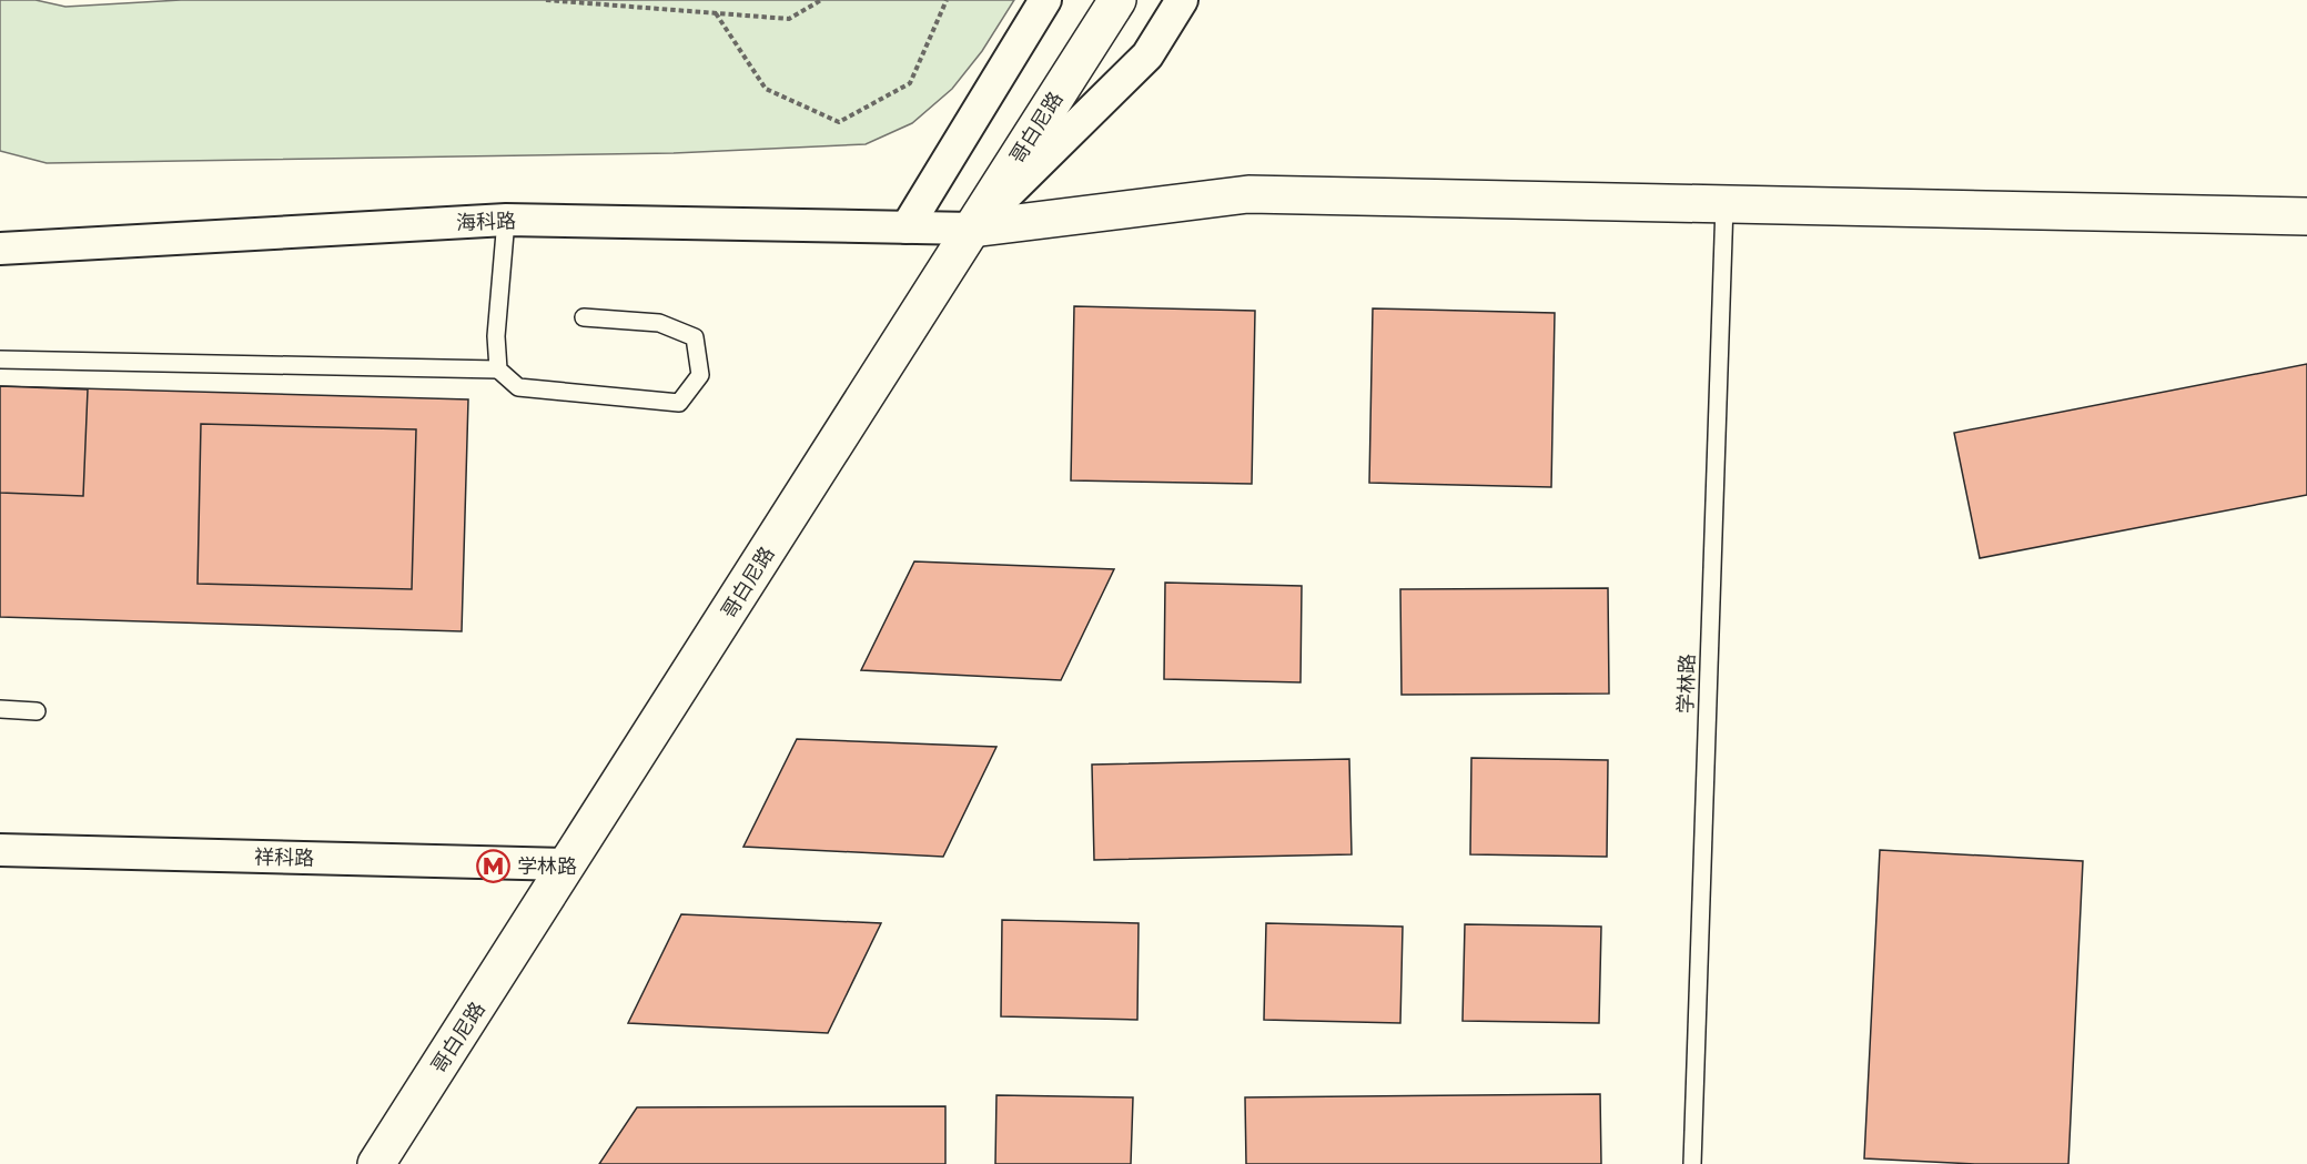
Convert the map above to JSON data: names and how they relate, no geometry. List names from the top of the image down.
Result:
{
  "streets": {
    "street": ["哥白尼路", "海科路", "祥科路"],
    "lane": ["学林路"]
  },
  "crossings": [
    ["哥白尼路", "海科路"],
    ["哥白尼路", "祥科路"]
  ],
  "places": {
    "metro station": ["学林路"]
  }
}
